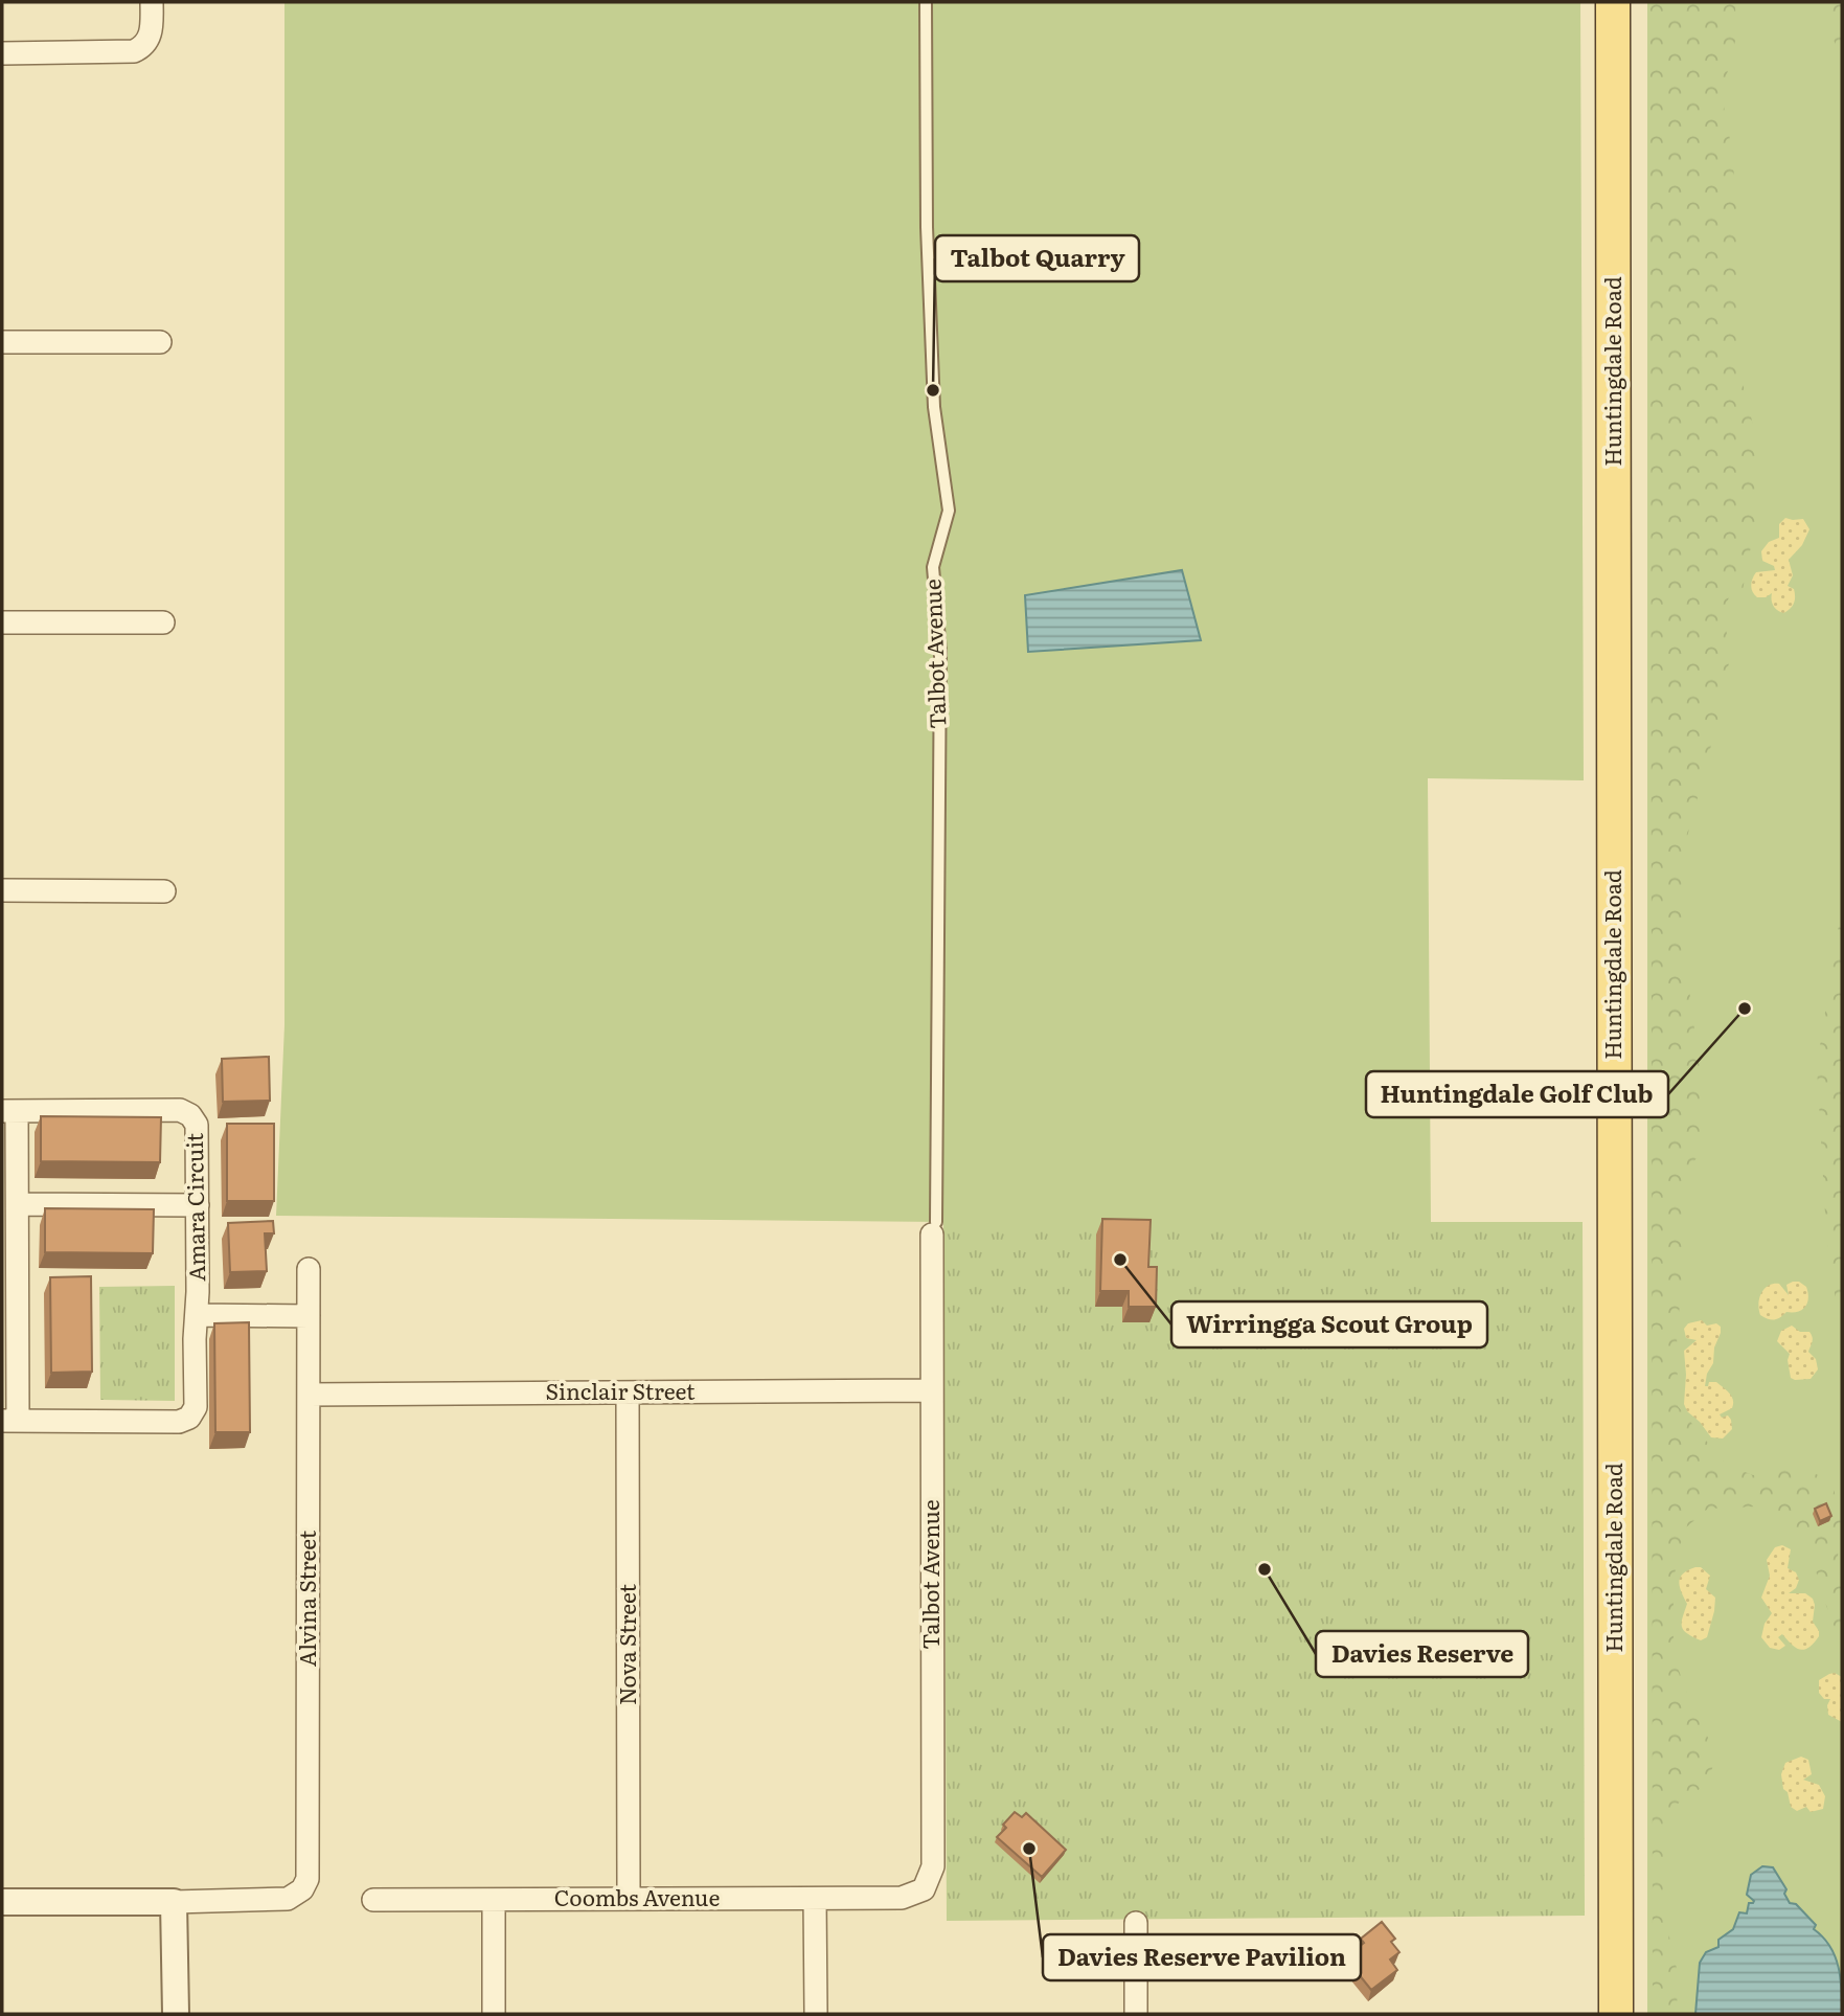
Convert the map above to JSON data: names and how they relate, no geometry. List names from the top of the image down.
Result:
{
  "streets": {
    "main road": ["Huntingdale Road"],
    "street": [
      "Talbot Avenue",
      "Amara Circuit",
      "Sinclair Street",
      "Alvina Street",
      "Nova Street",
      "Coombs Avenue"
    ]
  },
  "crossings": [
    ["Talbot Avenue", "Sinclair Street"],
    ["Talbot Avenue", "Coombs Avenue"],
    ["Amara Circuit", "Alvina Street"],
    ["Sinclair Street", "Alvina Street"],
    ["Sinclair Street", "Nova Street"],
    ["Nova Street", "Coombs Avenue"]
  ],
  "places": [
    "Talbot Quarry",
    "Huntingdale Golf Club",
    "Wirringga Scout Group",
    "Davies Reserve",
    "Davies Reserve Pavilion"
  ]
}
